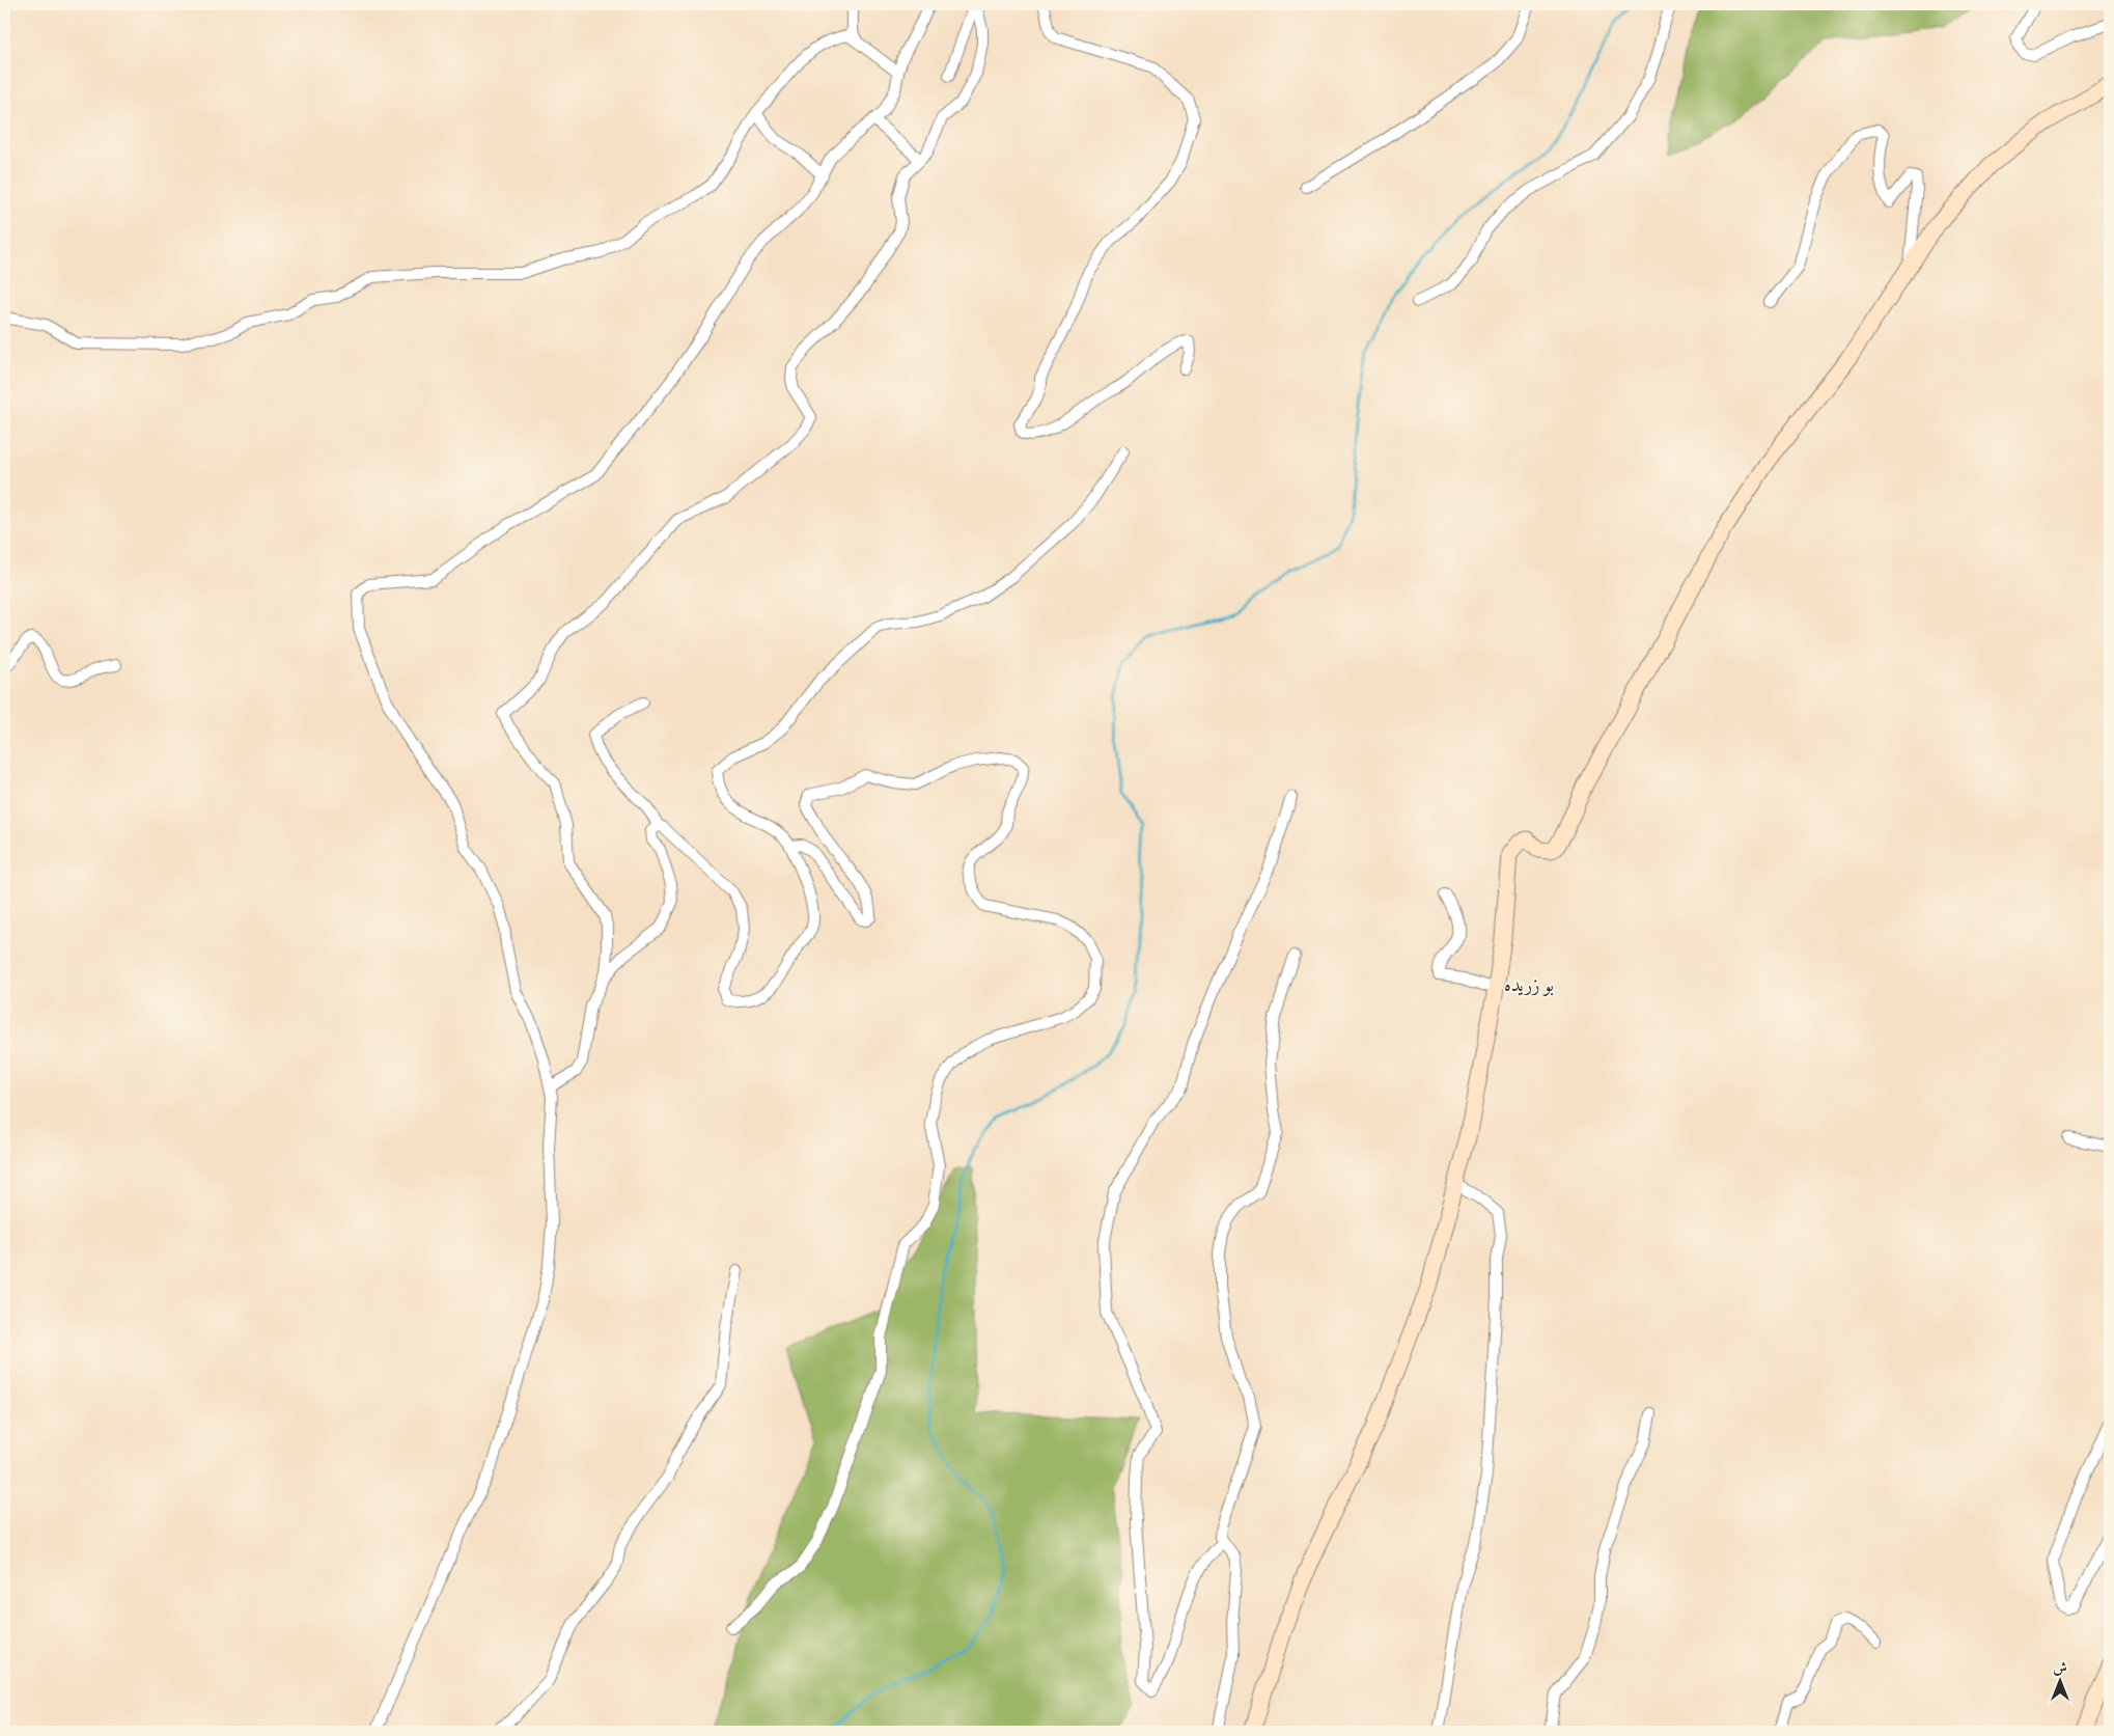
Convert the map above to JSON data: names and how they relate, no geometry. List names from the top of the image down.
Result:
{
  "districts": ["بو زريده"],
  "north": "top"
}
